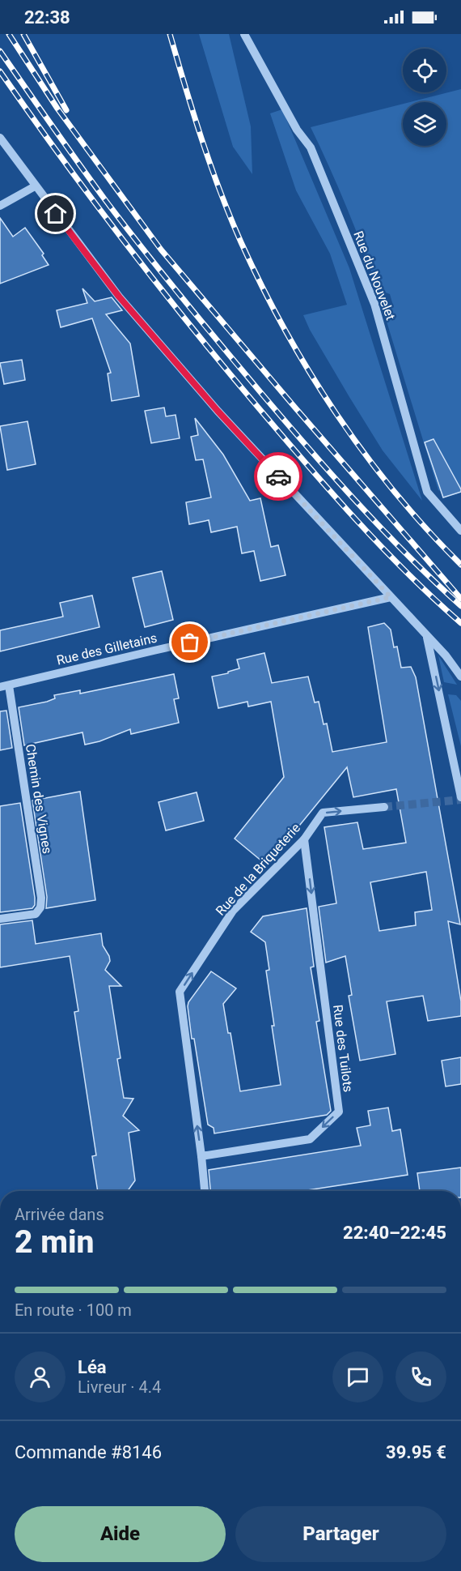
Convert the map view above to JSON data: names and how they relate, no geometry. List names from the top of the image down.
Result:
{
  "streets": {
    "street": [
      "Rue du Nouvelet",
      "Rue des Gilletains",
      "Chemin des Vignes",
      "Rue de la Briqueterie",
      "Rue des Tuilots"
    ]
  },
  "crossings": [
    ["Rue des Gilletains", "Chemin des Vignes"],
    ["Rue de la Briqueterie", "Rue des Tuilots"]
  ],
  "one_way": ["Rue de la Briqueterie"],
  "page": {
    "status": "22:38",
    "heading": ["2 min", "Arrivée dans", "22:40–22:45"],
    "panel": [
      "Léa",
      "Livreur · 4.4",
      "Commande #8146",
      "39.95 €"
    ],
    "bar": "En route · 100 m",
    "buttons": ["Aide", "Partager"]
  }
}
